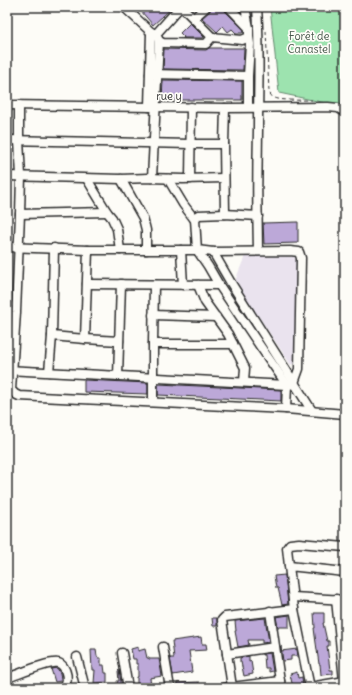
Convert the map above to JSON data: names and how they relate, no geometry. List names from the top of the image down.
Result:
{
  "streets": {
    "street": ["rue y"]
  },
  "parks": ["Forêt de Canastel"]
}
